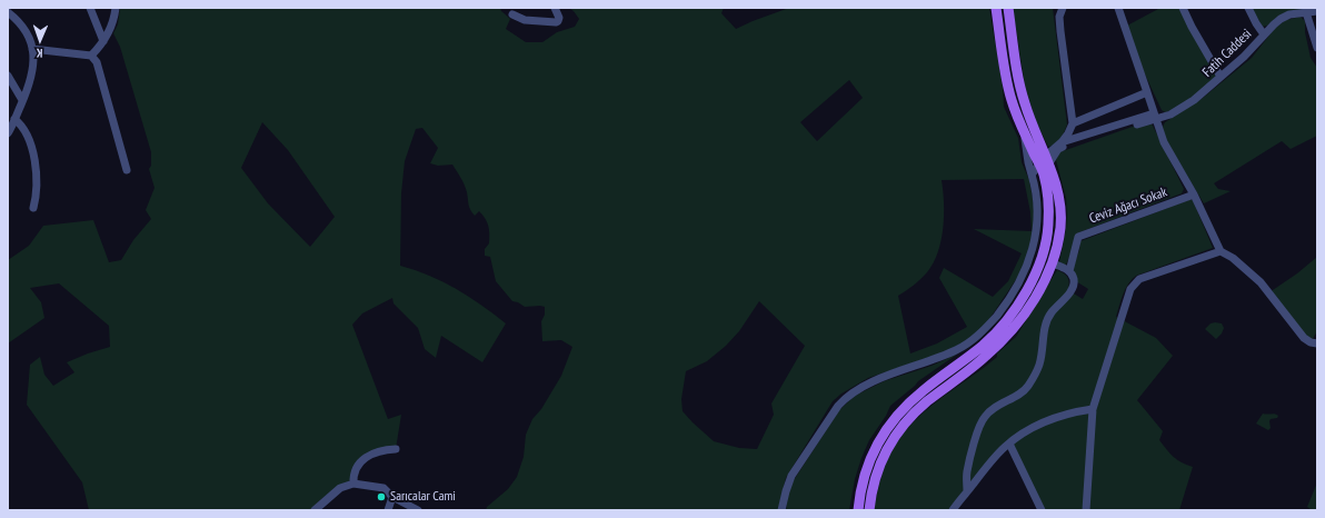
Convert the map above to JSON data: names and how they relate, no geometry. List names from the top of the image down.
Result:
{
  "streets": {
    "street": ["Fatih Caddesi", "Ceviz Ağacı Sokak"]
  },
  "places": ["Sarıcalar Cami"],
  "north": "bottom"
}
